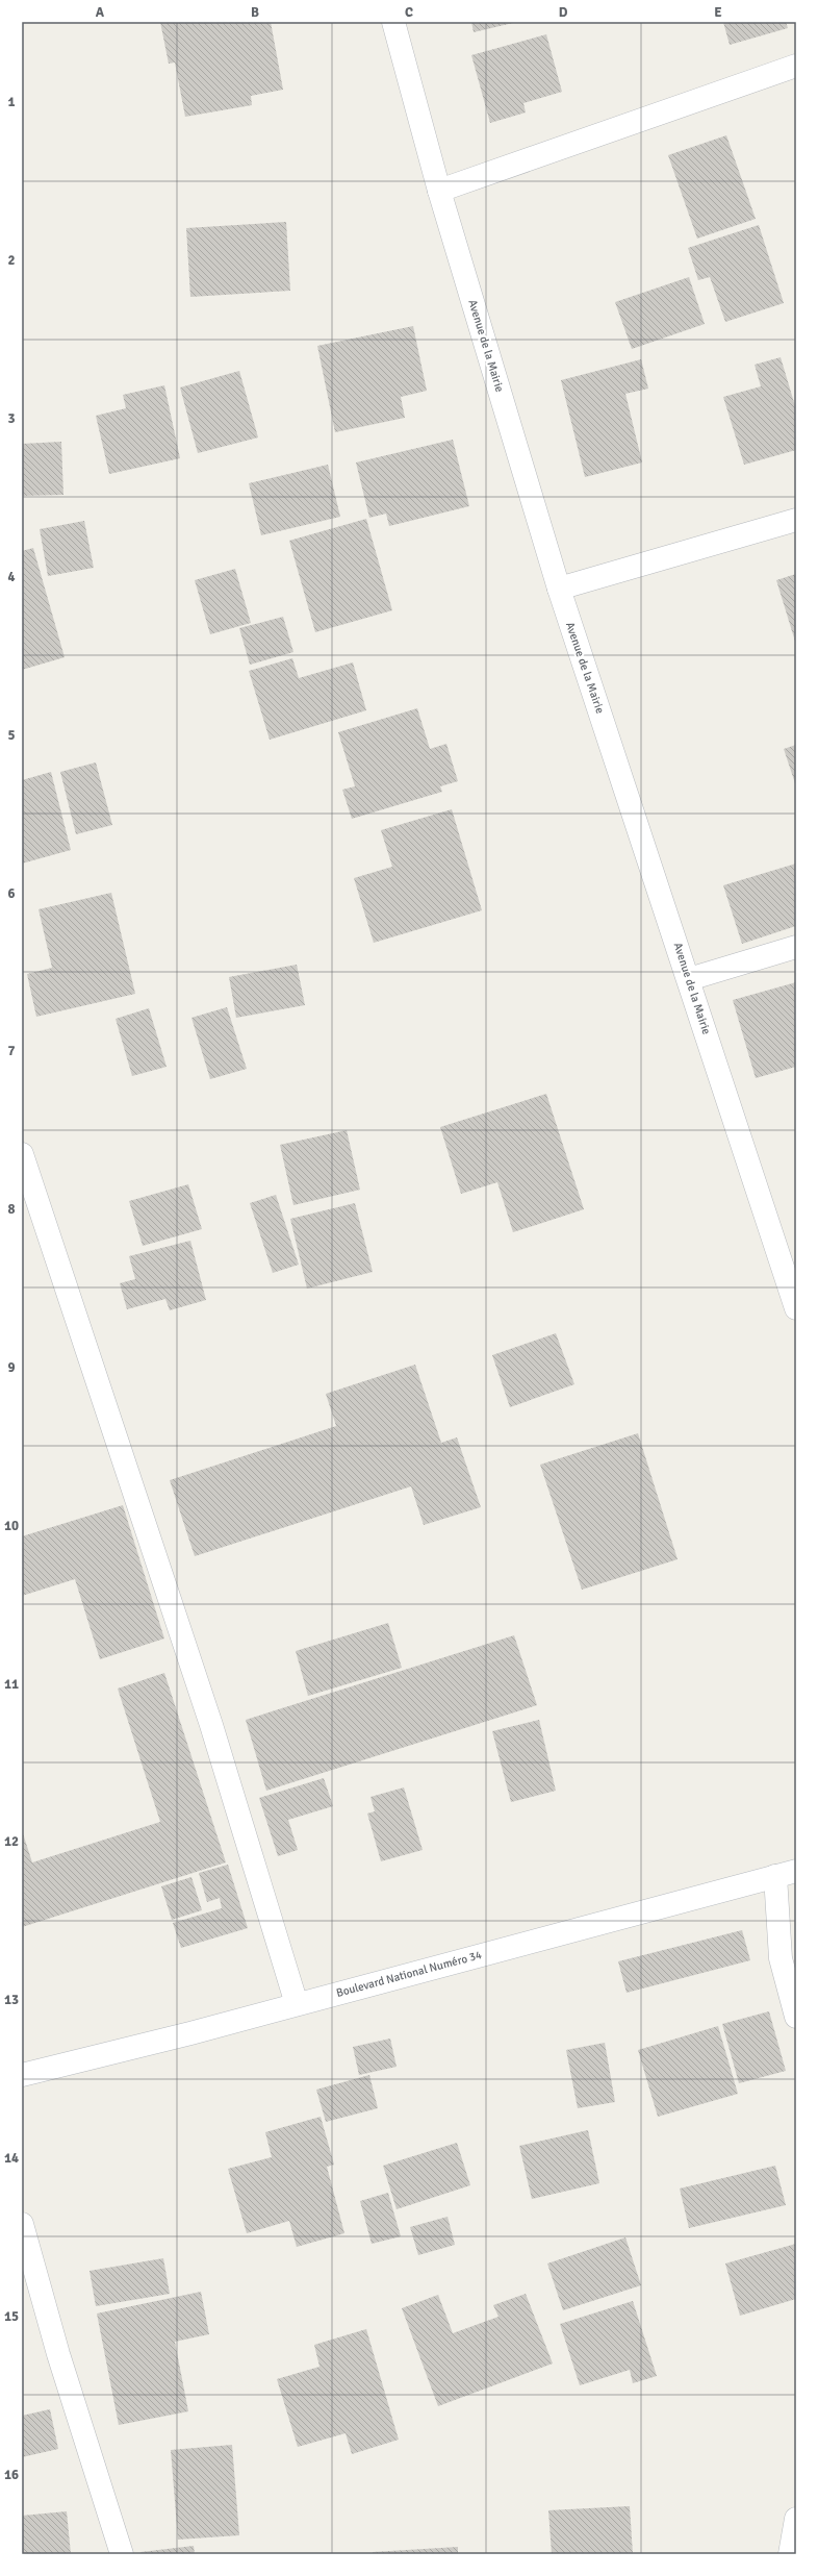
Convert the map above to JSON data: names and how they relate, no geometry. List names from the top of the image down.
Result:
{
  "streets": {
    "street": ["Avenue de la Mairie", "Boulevard National Numéro 34"]
  },
  "grid": {
    "columns": [
      "A",
      "B",
      "C",
      "D",
      "E"
    ],
    "rows": [
      "1",
      "2",
      "3",
      "4",
      "5",
      "6",
      "7",
      "8",
      "9",
      "10",
      "11",
      "12",
      "13",
      "14",
      "15",
      "16"
    ]
  }
}
